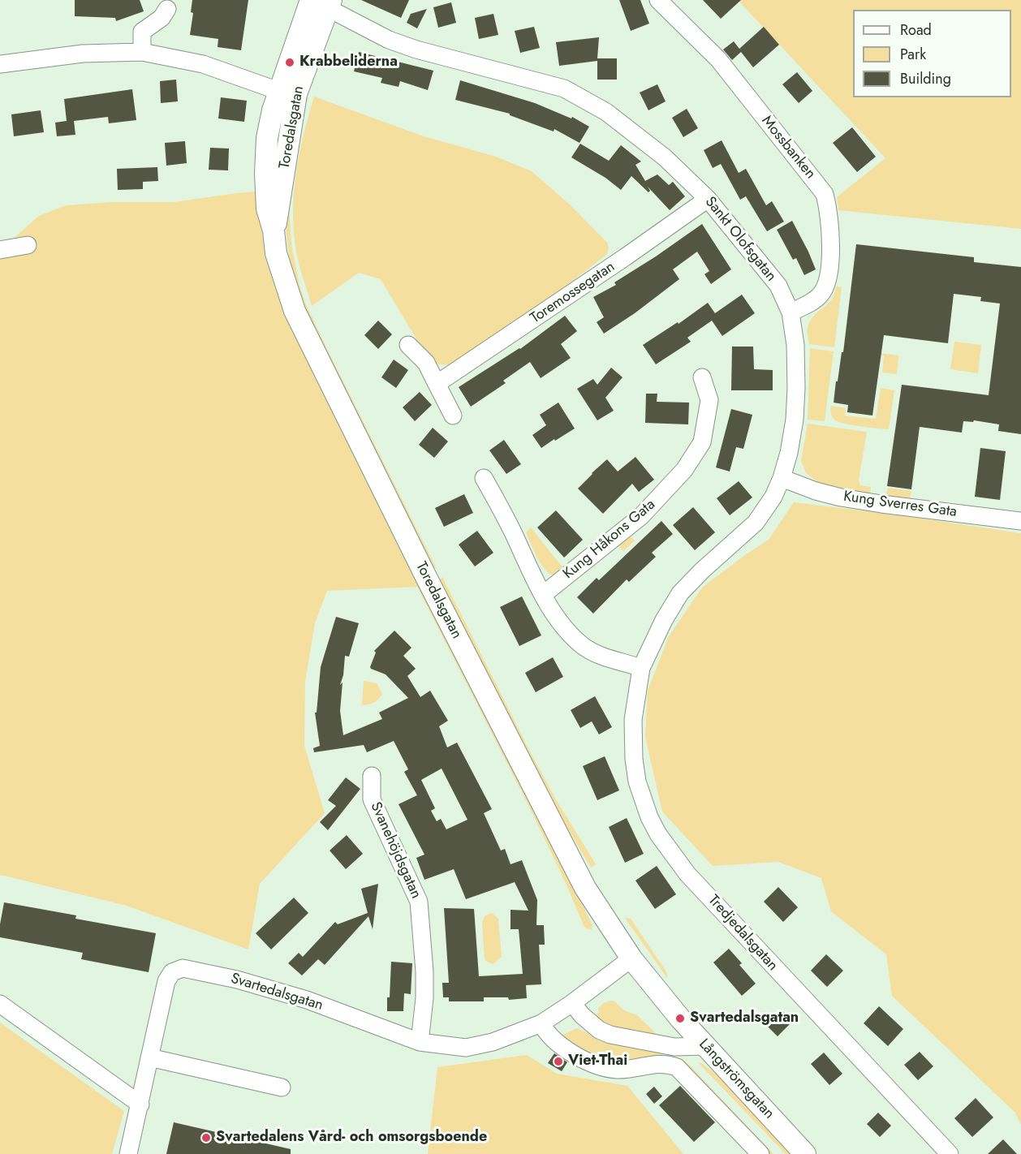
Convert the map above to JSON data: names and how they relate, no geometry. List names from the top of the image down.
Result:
{
  "streets": {
    "street": [
      "Toredalsgatan",
      "Mossbanken",
      "Sankt Olofsgatan",
      "Toremossegatan",
      "Kung Sverres Gata",
      "Kung Håkons Gata",
      "Svanehöjdsgatan",
      "Tredjedalsgatan",
      "Svartedalsgatan",
      "Långströmsgatan"
    ]
  },
  "crossings": [
    ["Toredalsgatan", "Sankt Olofsgatan"],
    ["Toredalsgatan", "Svartedalsgatan"],
    ["Toredalsgatan", "Långströmsgatan"],
    ["Mossbanken", "Sankt Olofsgatan"],
    ["Sankt Olofsgatan", "Toremossegatan"],
    ["Sankt Olofsgatan", "Kung Sverres Gata"],
    ["Sankt Olofsgatan", "Tredjedalsgatan"],
    ["Svanehöjdsgatan", "Svartedalsgatan"],
    ["Svartedalsgatan", "Långströmsgatan"]
  ],
  "places": [
    "Krabbeliderna",
    "Svartedalsgatan",
    "Viet-Thai",
    "Svartedalens Vård- och omsorgsboende"
  ],
  "legend": ["Road", "Park", "Building"]
}
